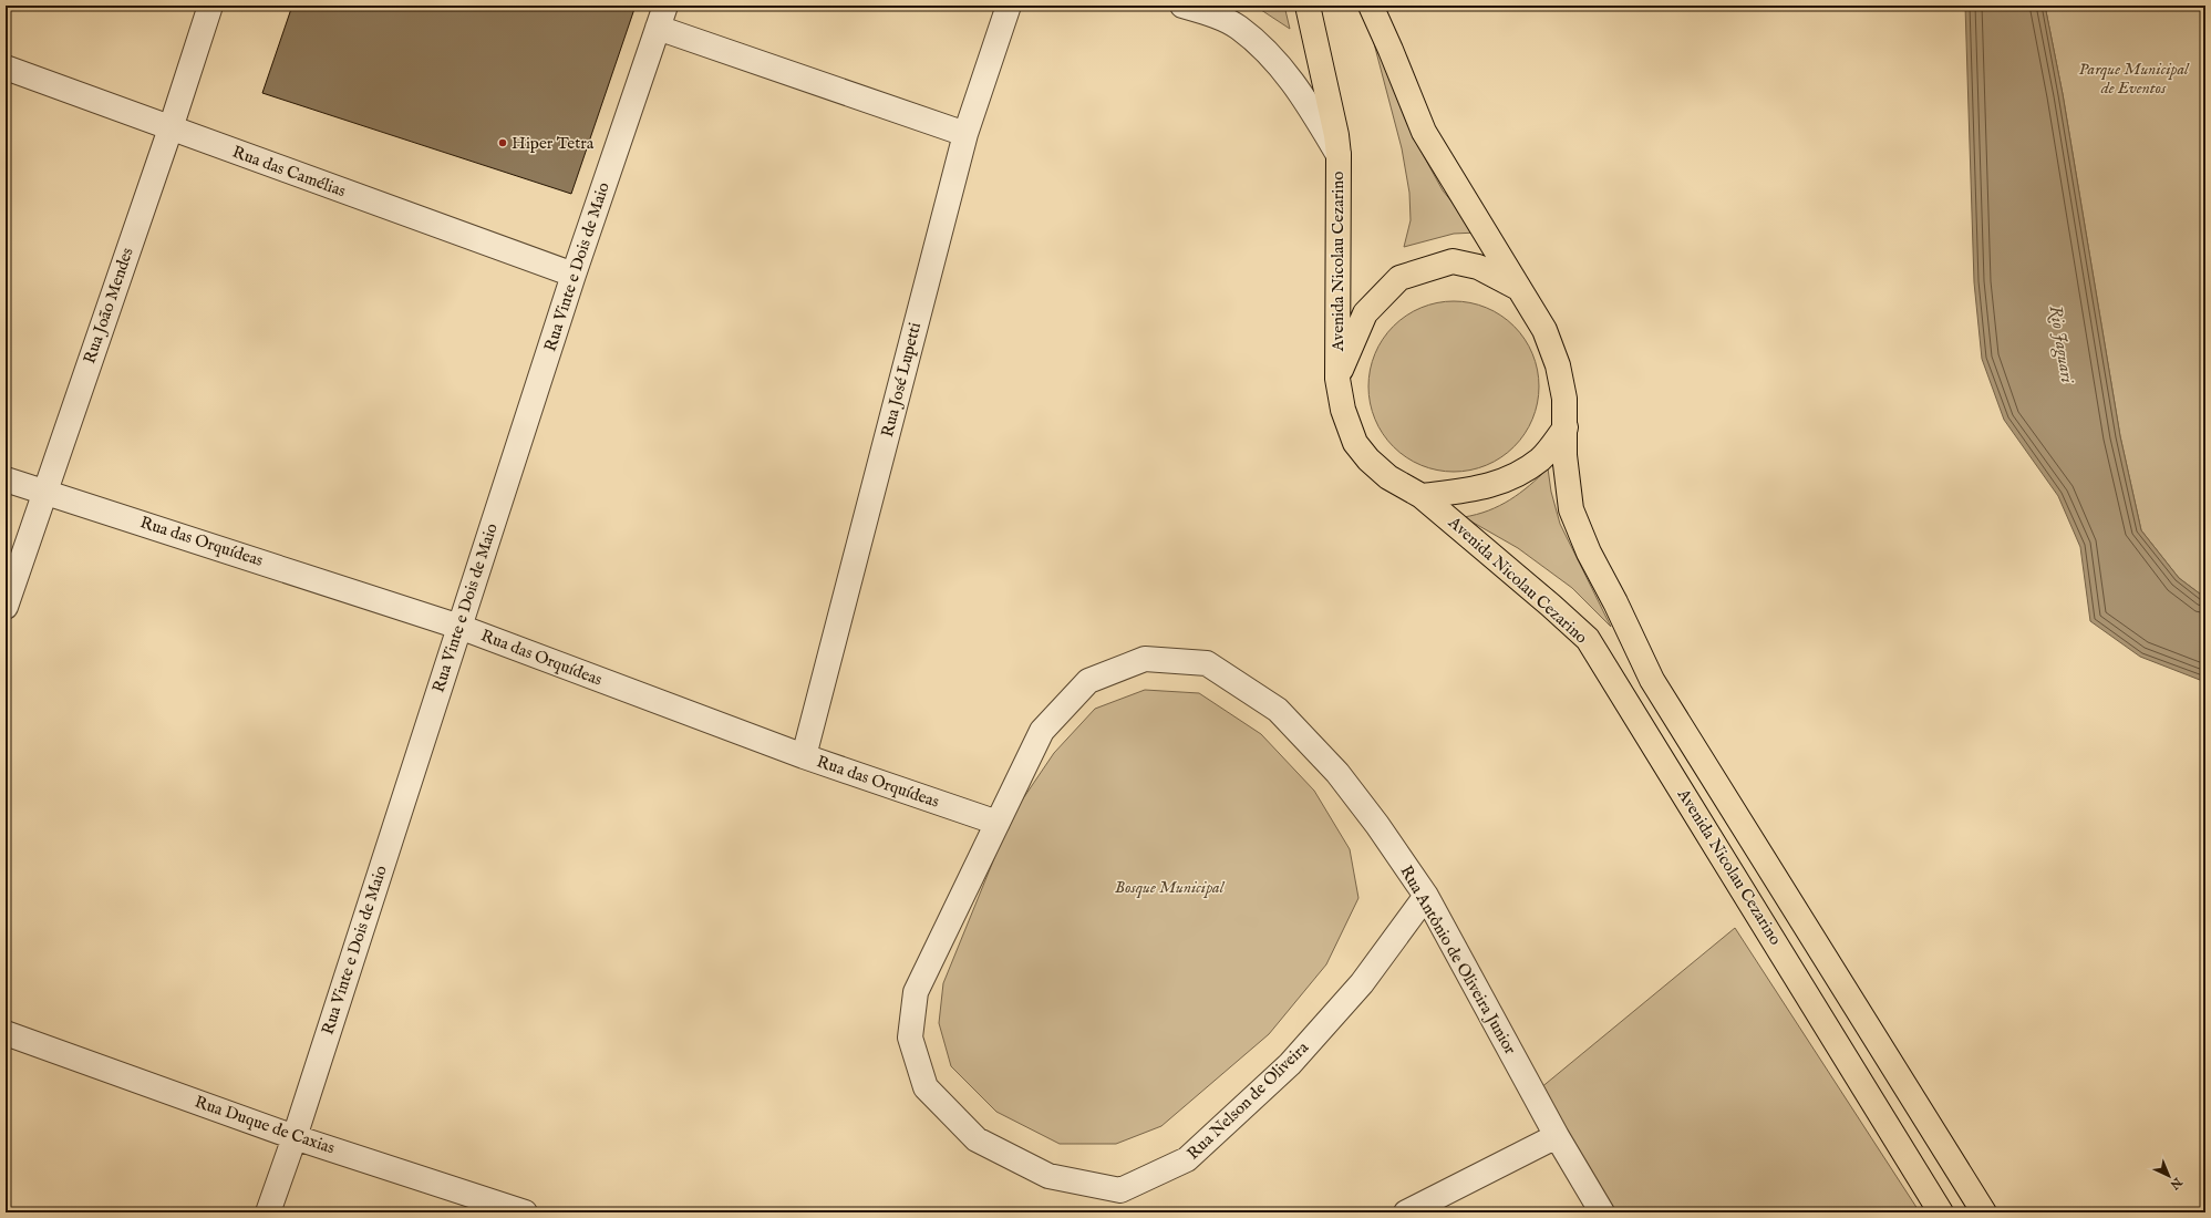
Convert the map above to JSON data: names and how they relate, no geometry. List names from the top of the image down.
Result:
{
  "streets": {
    "main road": ["Avenida Nicolau Cezarino"],
    "street": [
      "Rua das Camélias",
      "Rua Vinte e Dois de Maio",
      "Rua João Mendes",
      "Rua José Lupetti",
      "Rua das Orquídeas",
      "Rua Antônio de Oliveira Junior",
      "Rua Nelson de Oliveira",
      "Rua Duque de Caxias"
    ]
  },
  "crossings": [
    ["Rua das Camélias", "Rua Vinte e Dois de Maio"],
    ["Rua das Camélias", "Rua João Mendes"],
    ["Rua Vinte e Dois de Maio", "Rua das Orquídeas"],
    ["Rua Vinte e Dois de Maio", "Rua Duque de Caxias"],
    ["Rua João Mendes", "Rua das Orquídeas"],
    ["Rua José Lupetti", "Rua das Orquídeas"],
    ["Rua das Orquídeas", "Rua Antônio de Oliveira Junior"],
    ["Rua das Orquídeas", "Rua Nelson de Oliveira"],
    ["Rua Antônio de Oliveira Junior", "Rua Nelson de Oliveira"]
  ],
  "water": ["Rio Jaguari"],
  "parks": ["Parque Municipal de Eventos", "Bosque Municipal"],
  "places": ["Hiper Tetra"],
  "north": "bottom right"
}
